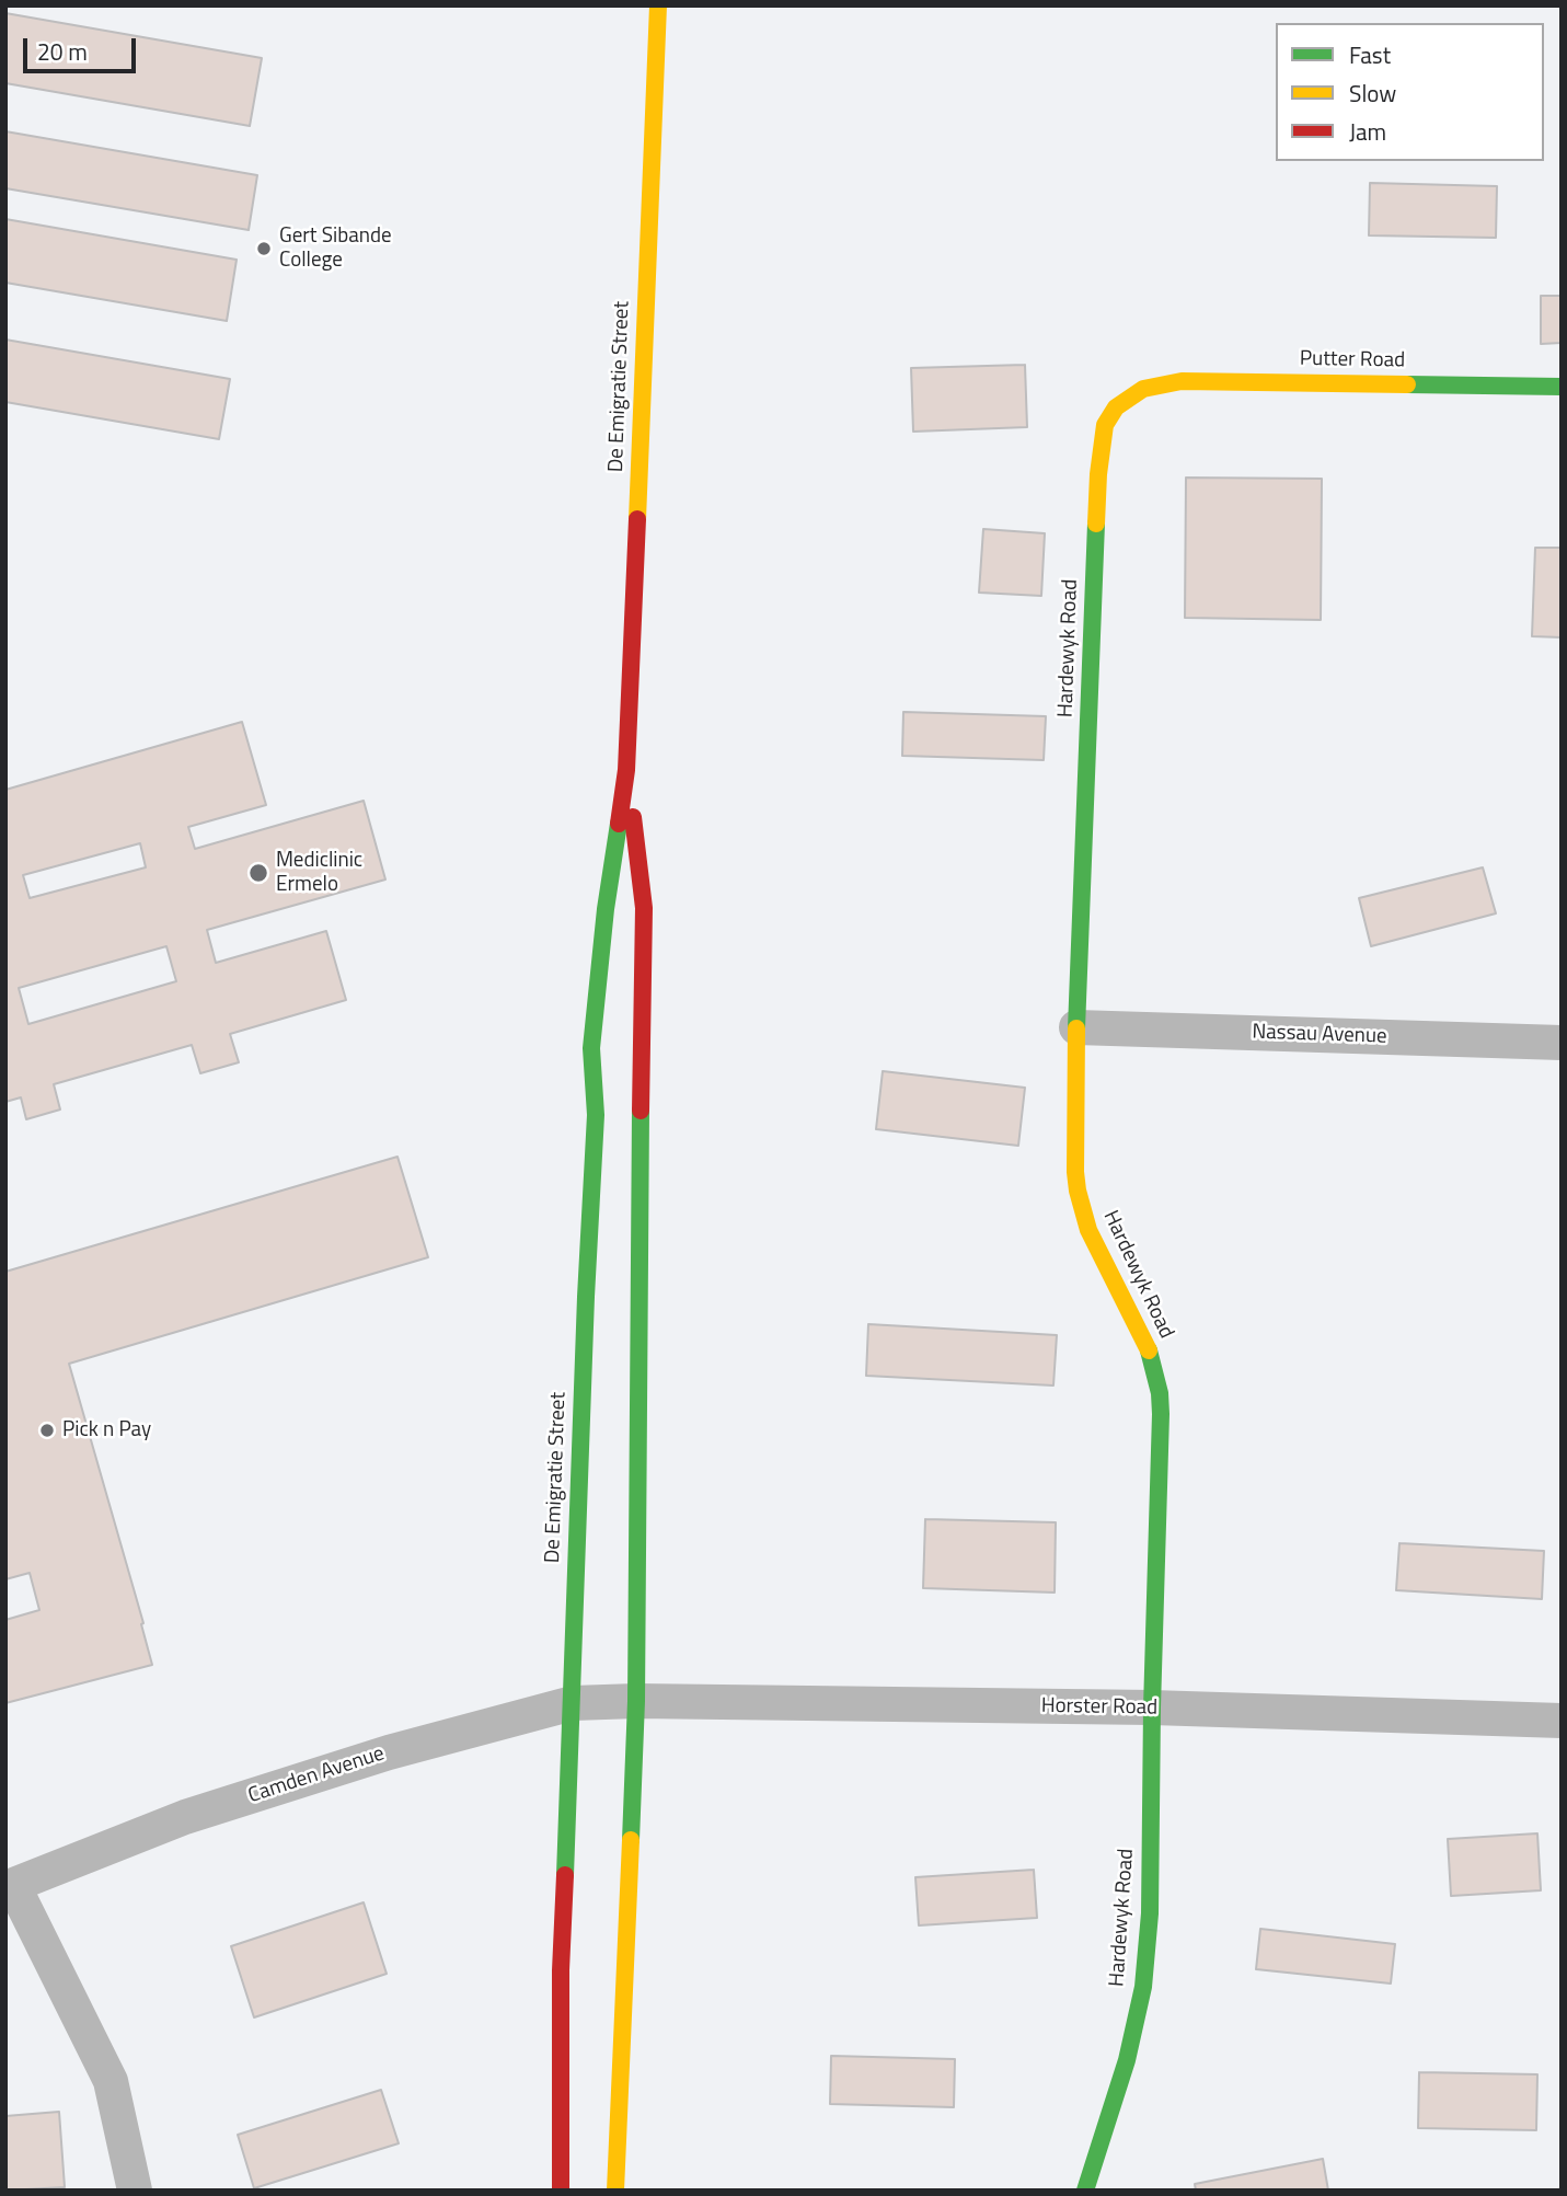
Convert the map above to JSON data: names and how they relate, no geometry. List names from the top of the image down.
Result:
{
  "streets": {
    "main road": ["Putter Road", "De Emigratie Street", "Hardewyk Road"],
    "street": ["Nassau Avenue", "Horster Road", "Camden Avenue"]
  },
  "crossings": [
    ["Putter Road", "Hardewyk Road"],
    ["De Emigratie Street", "Horster Road"],
    ["De Emigratie Street", "Camden Avenue"],
    ["Hardewyk Road", "Nassau Avenue"],
    ["Hardewyk Road", "Horster Road"],
    ["Horster Road", "Camden Avenue"]
  ],
  "places": ["Gert Sibande College", "Mediclinic Ermelo", "Pick n Pay"],
  "legend": ["Fast", "Slow", "Jam"],
  "scale_bar": "20 m"
}
